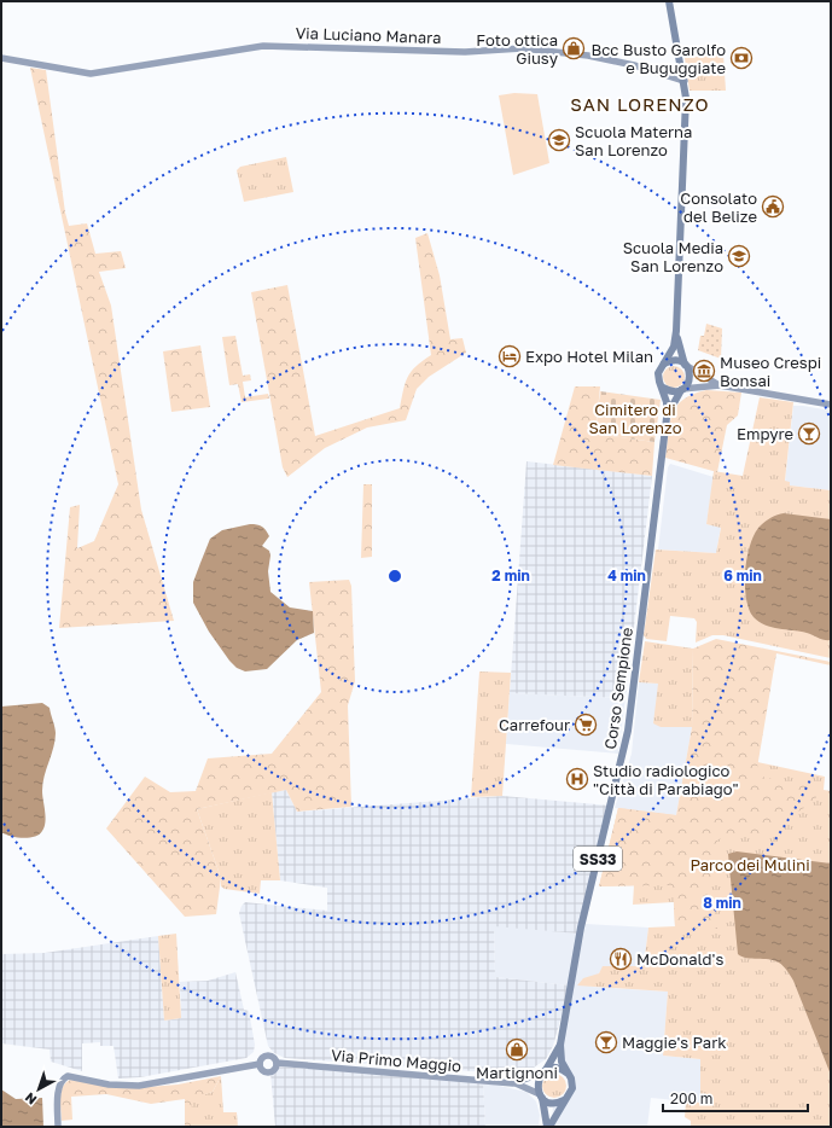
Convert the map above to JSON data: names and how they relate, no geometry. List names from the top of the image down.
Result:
{
  "streets": {
    "main road": ["Corso Sempione", "SS33"],
    "street": ["Via Luciano Manara", "Via Primo Maggio"]
  },
  "crossings": [
    ["Corso Sempione", "SS33"],
    ["Corso Sempione", "Via Primo Maggio"],
    ["SS33", "Via Primo Maggio"]
  ],
  "districts": ["SAN LORENZO"],
  "parks": ["Cimitero di San Lorenzo", "Parco dei Mulini"],
  "places": {
    "shop": ["Foto ottica Giusy", "Martignoni"],
    "bank": ["Bcc Busto Garolfo e Buguggiate"],
    "school or university": ["Scuola Materna San Lorenzo", "Scuola Media San Lorenzo"],
    "public building": ["Consolato del Belize"],
    "hotel": ["Expo Hotel Milan"],
    "museum": ["Museo Crespi Bonsai"],
    "bar": ["Empyre", "Maggie's Park"],
    "supermarket": ["Carrefour"],
    "hospital": ["Studio radiologico \"Città di Parabiago\""],
    "restaurant": ["McDonald's"]
  },
  "scale_bar": "200 m",
  "north": "bottom left",
  "rings": [
    "2 min",
    "4 min",
    "6 min",
    "8 min"
  ]
}
